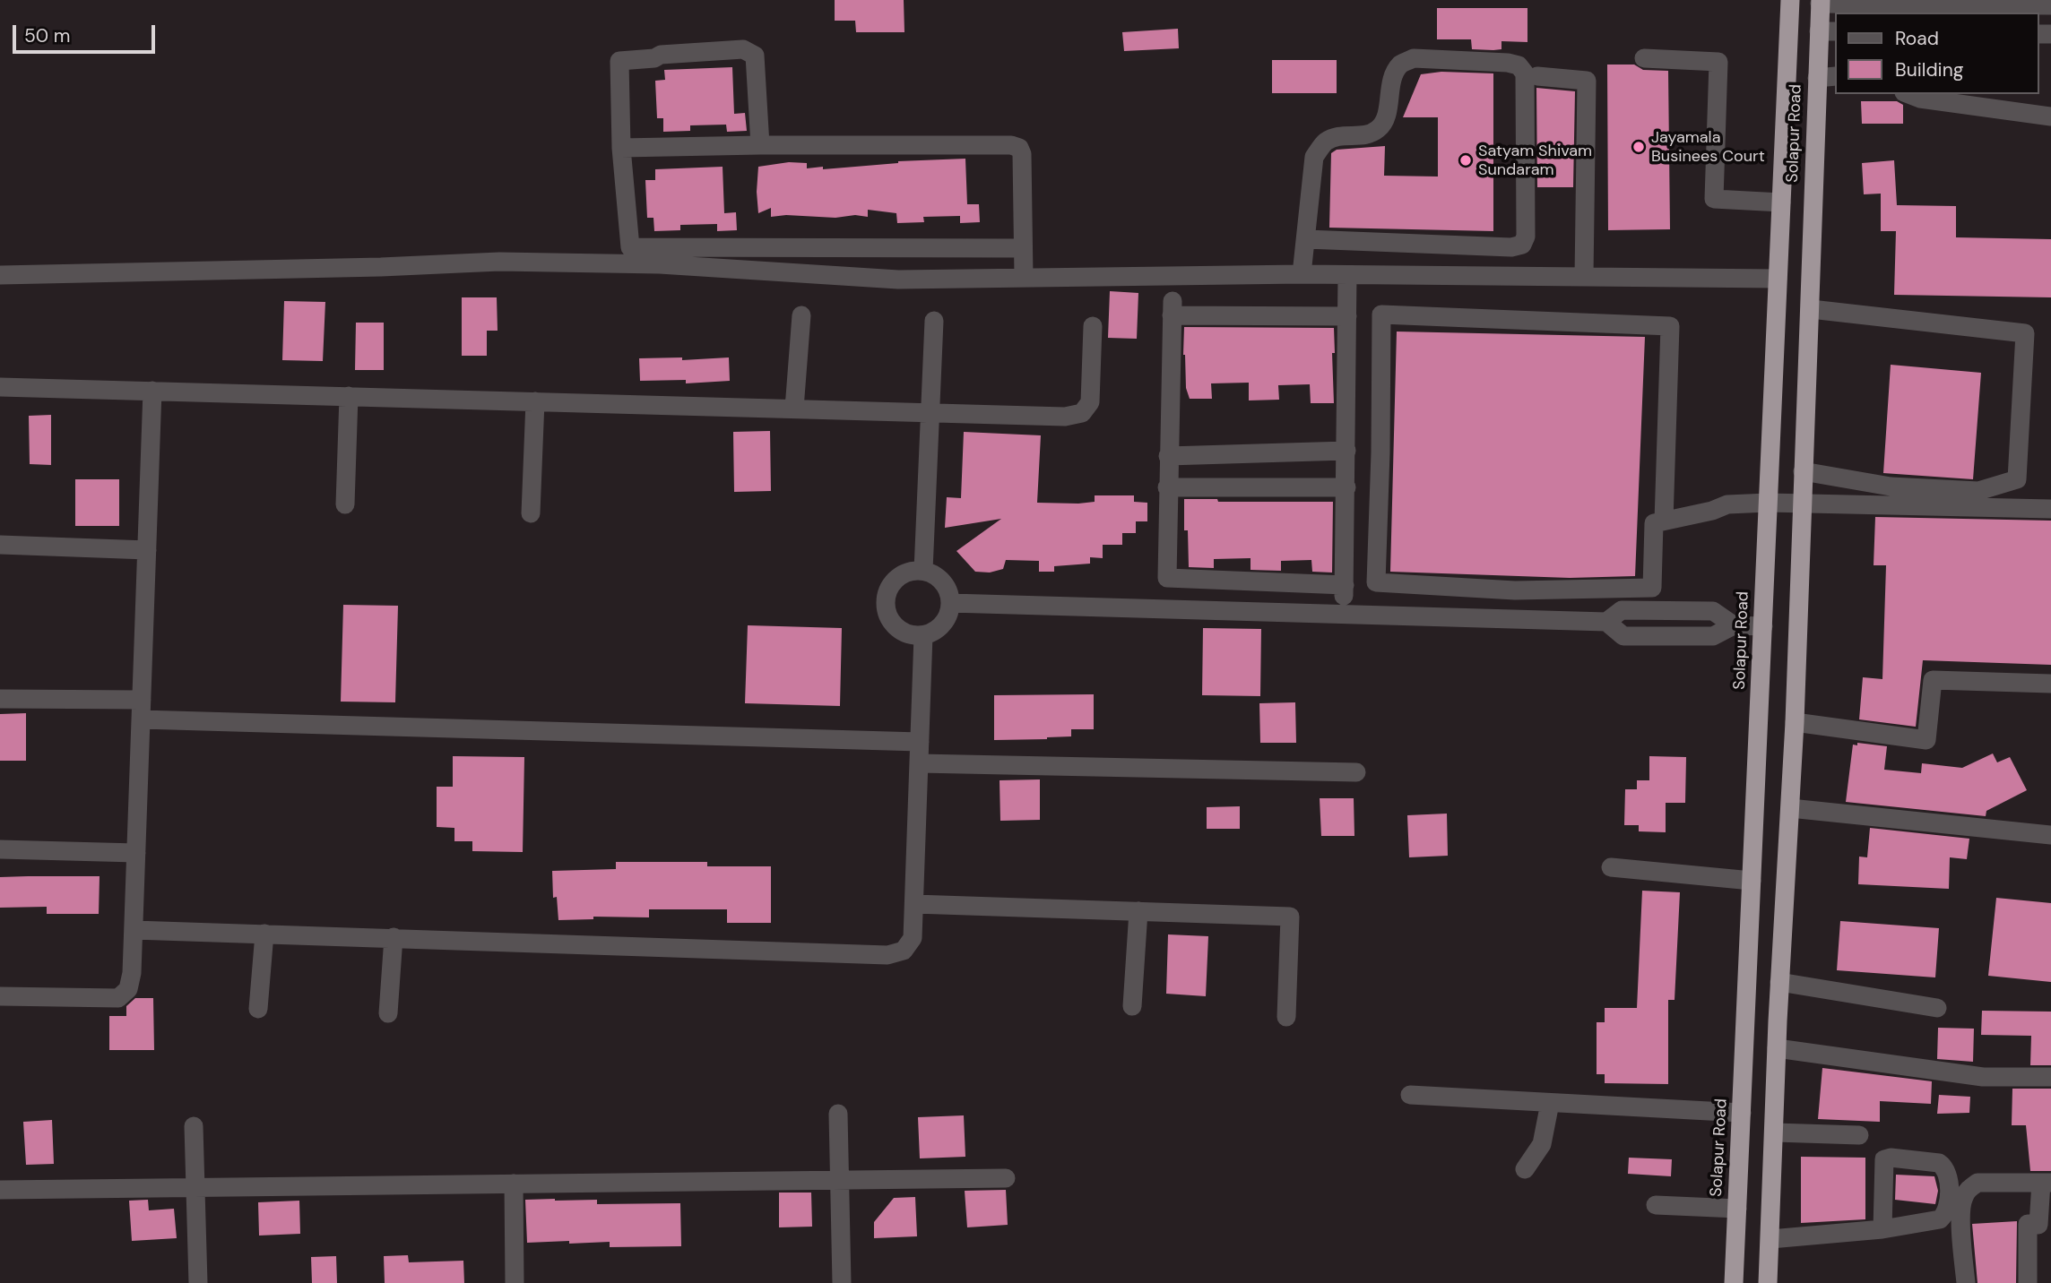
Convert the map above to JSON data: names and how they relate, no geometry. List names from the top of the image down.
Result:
{
  "streets": {
    "highway": ["Solapur Road"]
  },
  "places": ["Jayamala Businees Court", "Satyam Shivam Sundaram"],
  "legend": ["Road", "Building"],
  "scale_bar": "50 m"
}
